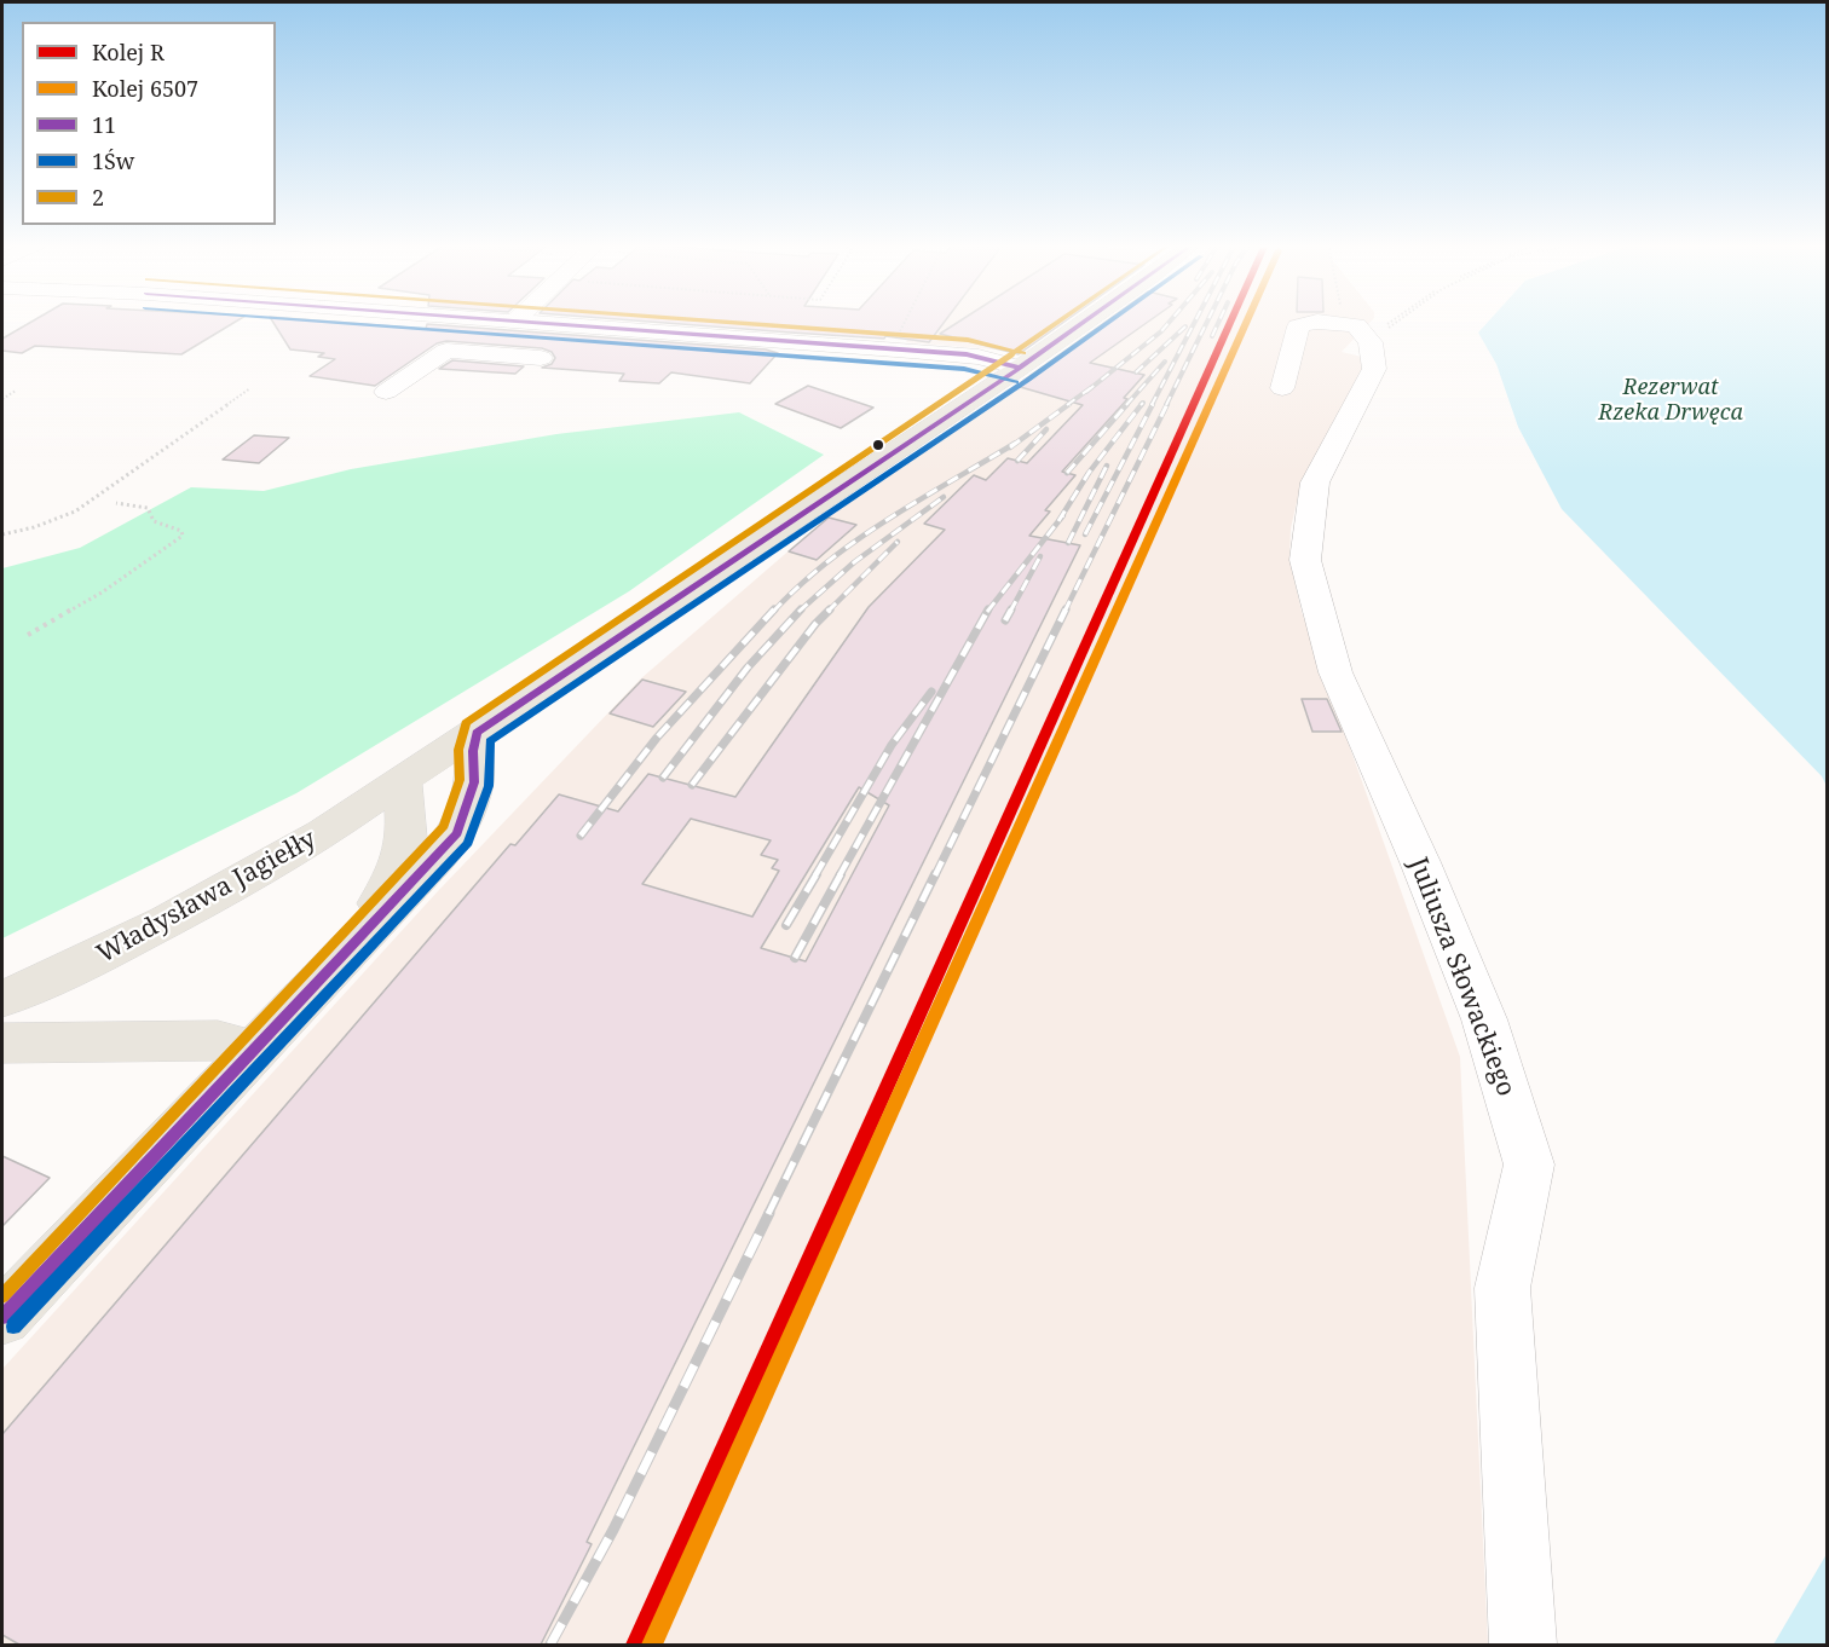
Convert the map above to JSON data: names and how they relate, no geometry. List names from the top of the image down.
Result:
{
  "streets": {
    "main road": ["Władysława Jagiełły"],
    "street": ["Juliusza Słowackiego"]
  },
  "parks": ["Rezerwat Rzeka Drwęca"],
  "lines": [
    "rail line R",
    "rail line 6507",
    "transit line 11",
    "transit line 1Św",
    "transit line 2"
  ],
  "legend": [
    "Kolej R",
    "Kolej 6507",
    "11",
    "1Św",
    "2"
  ]
}
